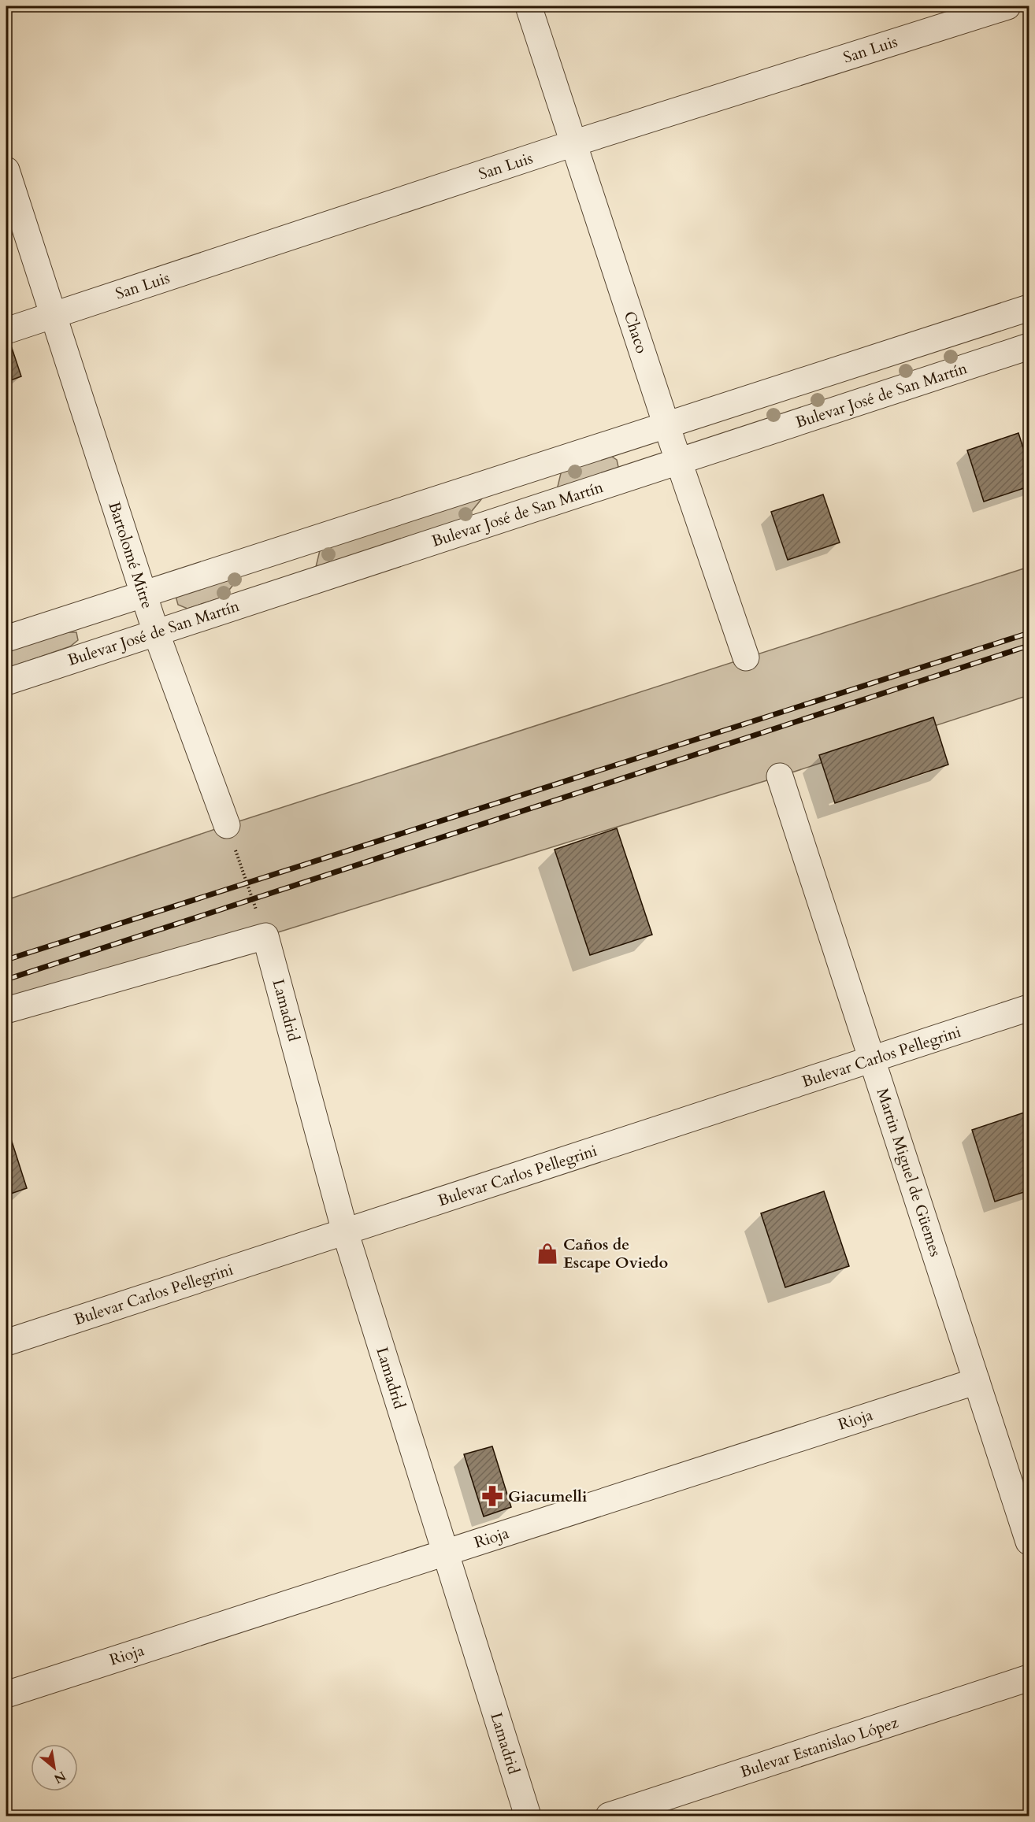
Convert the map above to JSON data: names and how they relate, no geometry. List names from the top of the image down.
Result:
{
  "streets": {
    "street": [
      "San Luis",
      "Chaco",
      "Bulevar José de San Martín",
      "Bartolomé Mitre",
      "Lamadrid",
      "Bulevar Carlos Pellegrini",
      "Martin Miguel de Güemes",
      "Rioja",
      "Bulevar Estanislao López"
    ]
  },
  "crossings": [
    ["San Luis", "Chaco"],
    ["San Luis", "Bartolomé Mitre"],
    ["Chaco", "Bulevar José de San Martín"],
    ["Bulevar José de San Martín", "Bartolomé Mitre"],
    ["Lamadrid", "Bulevar Carlos Pellegrini"],
    ["Lamadrid", "Rioja"],
    ["Bulevar Carlos Pellegrini", "Martin Miguel de Güemes"],
    ["Martin Miguel de Güemes", "Rioja"]
  ],
  "places": {
    "shop": ["Caños de Escape Oviedo"],
    "pharmacy": ["Giacumelli"]
  },
  "north": "bottom right"
}
